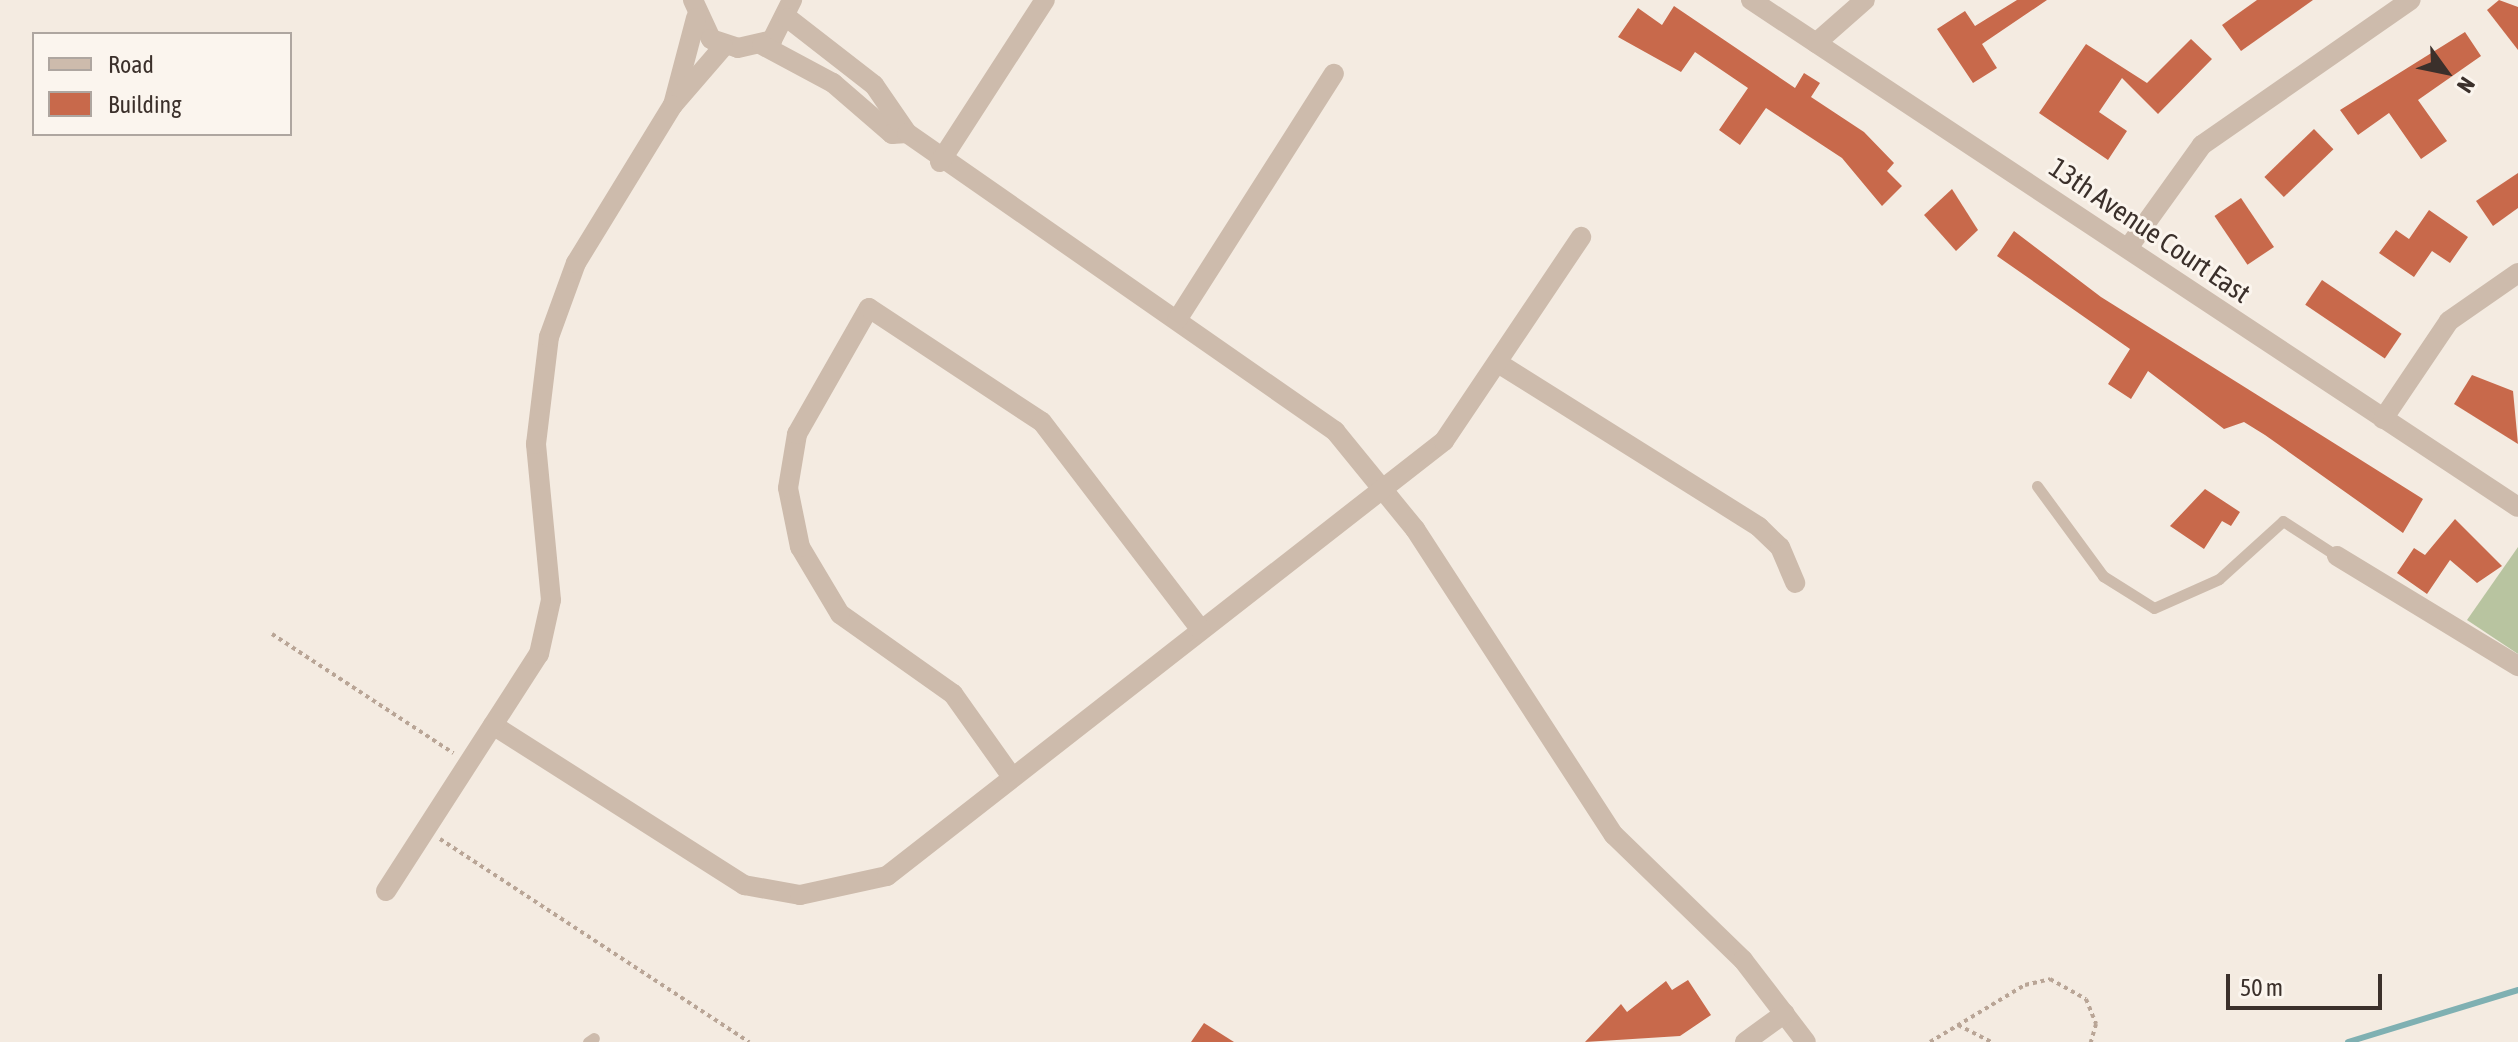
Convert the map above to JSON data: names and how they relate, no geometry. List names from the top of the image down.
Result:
{
  "streets": {
    "street": ["13th Avenue Court East"]
  },
  "legend": ["Road", "Building"],
  "scale_bar": "50 m",
  "north": "bottom right"
}
